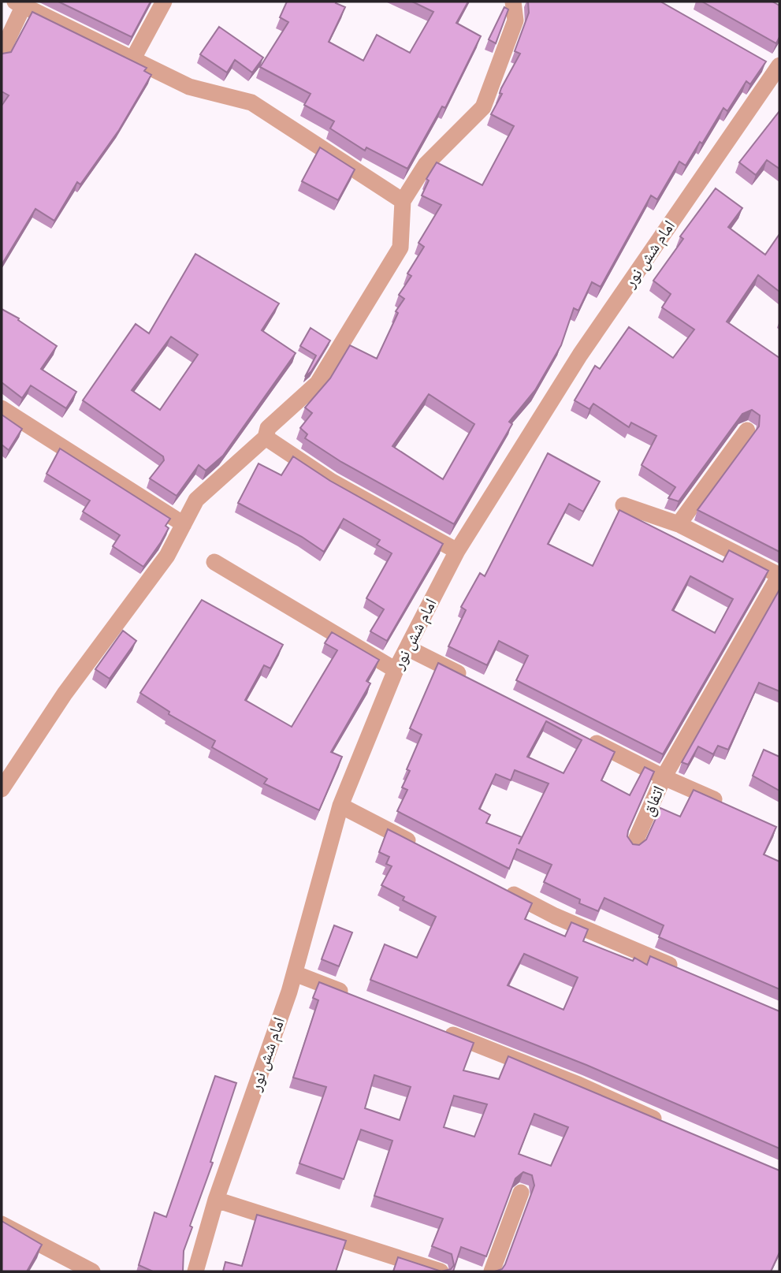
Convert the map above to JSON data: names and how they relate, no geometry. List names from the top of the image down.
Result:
{
  "streets": {
    "street": ["امام شش نور", "اتفاق"]
  }
}
